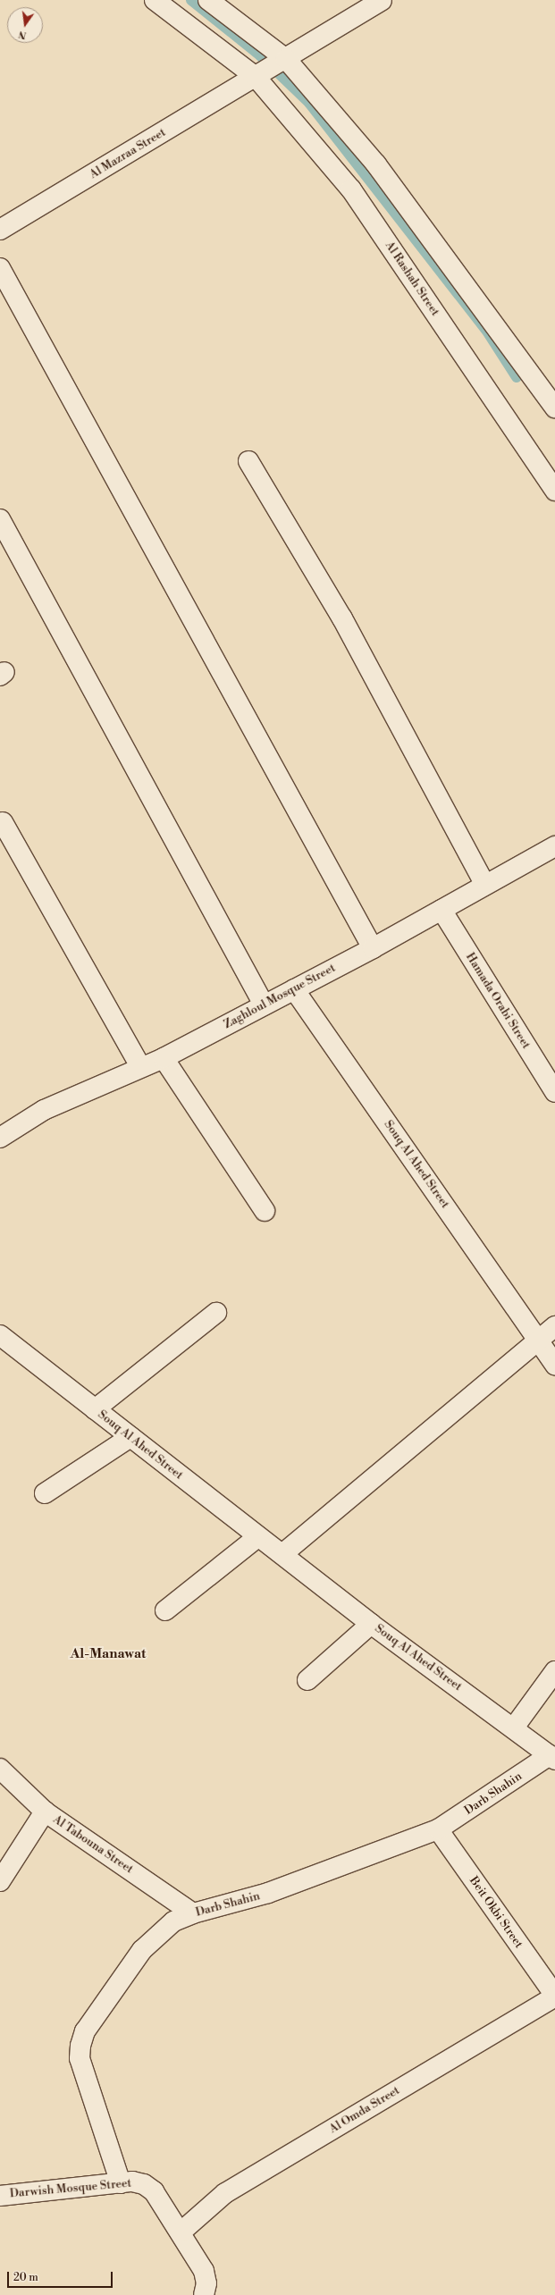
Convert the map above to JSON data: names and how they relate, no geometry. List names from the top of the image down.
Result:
{
  "streets": {
    "street": [
      "Al Mazraa Street",
      "Al Rashah Street",
      "Zaghloul Mosque Street",
      "Hamada Orabi Street",
      "Souq Al Ahed Street",
      "Darb Shahin",
      "Al Tabouna Street",
      "Beit Okbi Street",
      "Al Omda Street",
      "Darwish Mosque Street"
    ]
  },
  "crossings": [
    ["Al Mazraa Street", "Al Rashah Street"],
    ["Zaghloul Mosque Street", "Hamada Orabi Street"],
    ["Zaghloul Mosque Street", "Souq Al Ahed Street"],
    ["Souq Al Ahed Street", "Darb Shahin"],
    ["Darb Shahin", "Al Tabouna Street"],
    ["Darb Shahin", "Beit Okbi Street"],
    ["Darb Shahin", "Darwish Mosque Street"],
    ["Beit Okbi Street", "Al Omda Street"],
    ["Al Omda Street", "Darwish Mosque Street"]
  ],
  "districts": ["Al-Manawat"],
  "scale_bar": "20 m",
  "north": "bottom"
}
